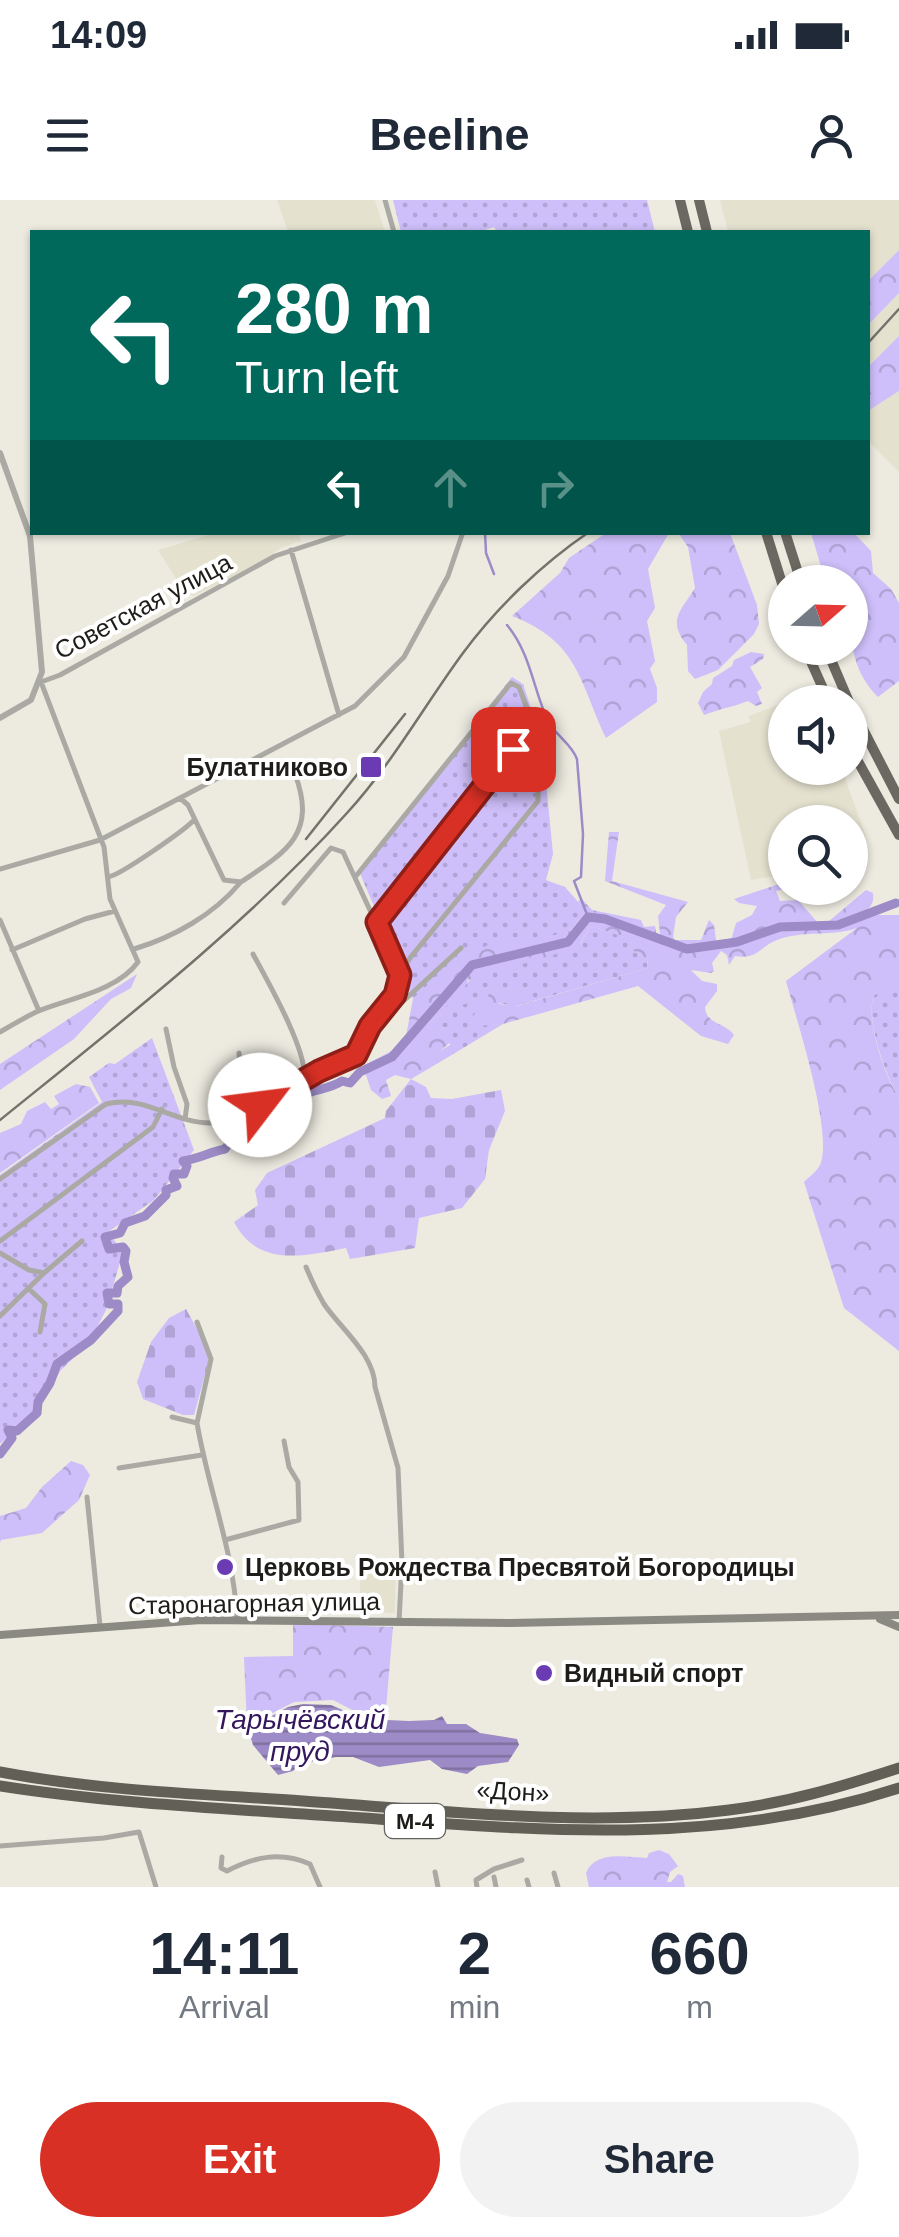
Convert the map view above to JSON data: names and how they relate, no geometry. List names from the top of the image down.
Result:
{
  "streets": {
    "highway": ["«Дон»", "М-4"],
    "main road": ["Старонагорная улица"],
    "street": ["Советская улица"]
  },
  "water": ["Тарычёвский пруд"],
  "places": {
    "transit": ["Булатниково"],
    "other": ["Церковь Рождества Пресвятой Богородицы", "Видный спорт"]
  },
  "north": "right",
  "page": {
    "status": "14:09",
    "header": "Beeline",
    "turn": ["280 m", "Turn left"],
    "eta": [
      "14:11",
      "Arrival",
      "2",
      "min",
      "660",
      "m"
    ],
    "buttons": ["Exit", "Share"]
  }
}
